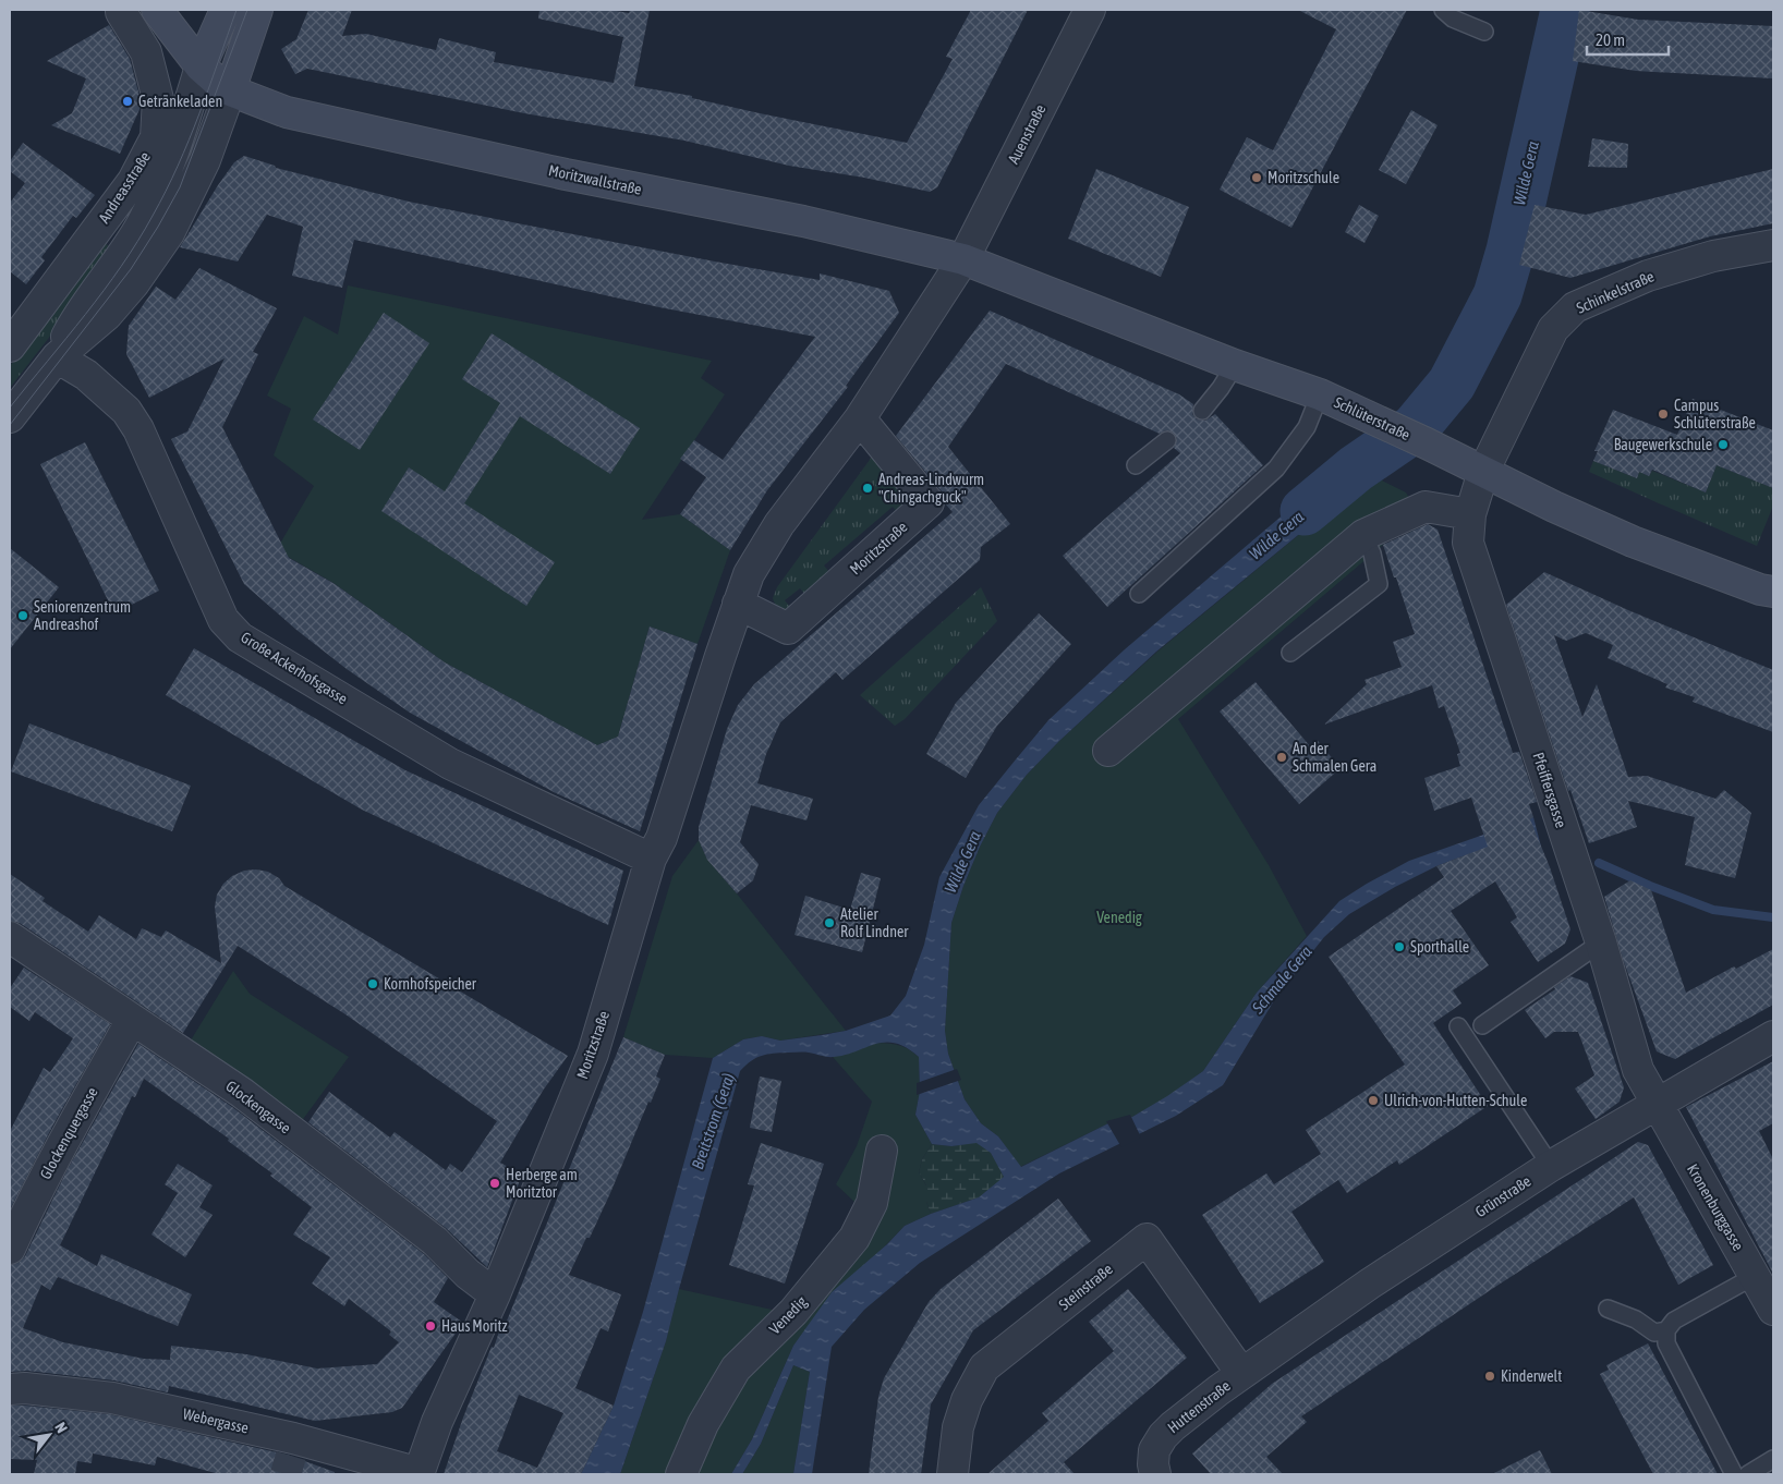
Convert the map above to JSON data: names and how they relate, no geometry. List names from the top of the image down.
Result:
{
  "streets": {
    "main road": ["Moritzwallstraße", "Schlüterstraße"],
    "street": [
      "Auenstraße",
      "Andreasstraße",
      "Schinkelstraße",
      "Moritzstraße",
      "Große Ackerhofsgasse",
      "Pfeiffersgasse",
      "Glockengasse",
      "Glockenquergasse",
      "Grünstraße",
      "Kronenburggasse",
      "Steinstraße",
      "Venedig",
      "Huttenstraße",
      "Webergasse"
    ]
  },
  "crossings": [
    ["Auenstraße", "Moritzwallstraße"],
    ["Auenstraße", "Schlüterstraße"],
    ["Auenstraße", "Moritzstraße"],
    ["Moritzwallstraße", "Andreasstraße"],
    ["Moritzwallstraße", "Schlüterstraße"],
    ["Moritzwallstraße", "Moritzstraße"],
    ["Andreasstraße", "Große Ackerhofsgasse"],
    ["Schinkelstraße", "Schlüterstraße"],
    ["Schinkelstraße", "Pfeiffersgasse"],
    ["Schlüterstraße", "Moritzstraße"],
    ["Schlüterstraße", "Pfeiffersgasse"],
    ["Moritzstraße", "Große Ackerhofsgasse"],
    ["Moritzstraße", "Glockengasse"],
    ["Moritzstraße", "Webergasse"],
    ["Pfeiffersgasse", "Grünstraße"],
    ["Pfeiffersgasse", "Kronenburggasse"],
    ["Glockengasse", "Glockenquergasse"],
    ["Grünstraße", "Kronenburggasse"],
    ["Grünstraße", "Steinstraße"],
    ["Grünstraße", "Huttenstraße"],
    ["Steinstraße", "Huttenstraße"]
  ],
  "water": ["Wilde Gera", "Schmale Gera", "Breitstrom (Gera)"],
  "parks": ["Venedig"],
  "places": [
    "Getränkeladen",
    "Moritzschule",
    "Campus Schlüterstraße",
    "Baugewerkschule",
    "Andreas-Lindwurm \"Chingachguck\"",
    "Seniorenzentrum Andreashof",
    "An der Schmalen Gera",
    "Atelier Rolf Lindner",
    "Sporthalle",
    "Kornhofspeicher",
    "Ulrich-von-Hutten-Schule",
    "Herberge am Moritztor",
    "Haus Moritz",
    "Kinderwelt"
  ],
  "scale_bar": "20 m",
  "north": "top right"
}
